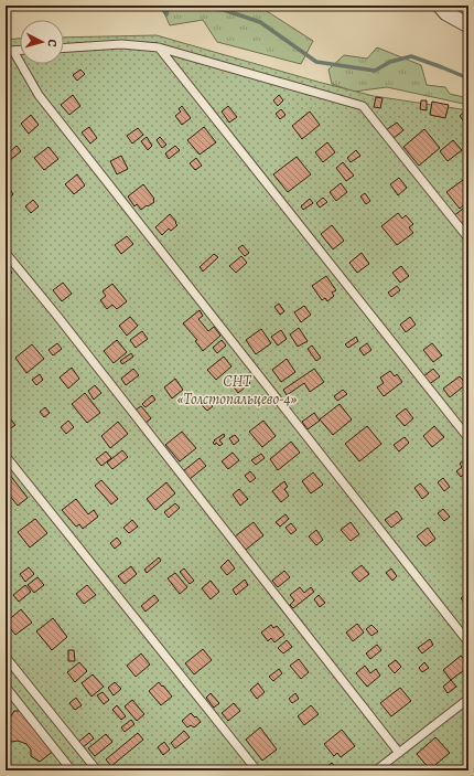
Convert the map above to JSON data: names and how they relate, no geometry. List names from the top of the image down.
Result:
{
  "parks": ["СНТ «Толстопальцево-4»"],
  "north": "right"
}
